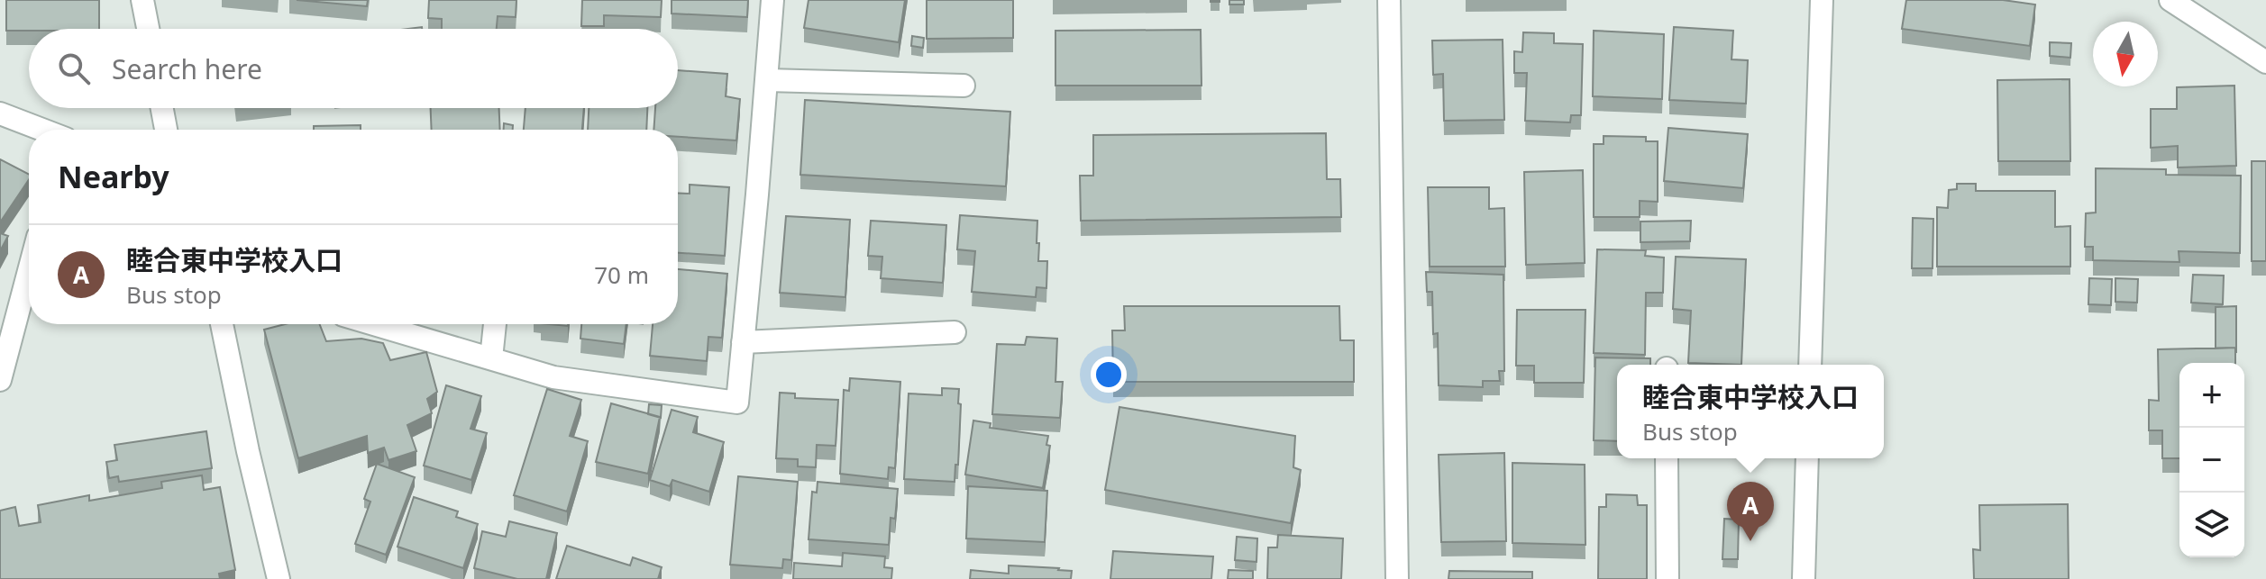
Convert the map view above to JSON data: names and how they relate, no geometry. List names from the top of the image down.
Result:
{
  "north": "bottom",
  "page": {
    "search": "Search here",
    "heading": "Nearby",
    "list": [
      {
        "mark": "A",
        "name": "睦合東中学校入口",
        "note": "Bus stop",
        "value": "70 m"
      }
    ],
    "map_buttons": ["+", "−"],
    "popup": ["睦合東中学校入口", "Bus stop"],
    "pins": "A"
  }
}
